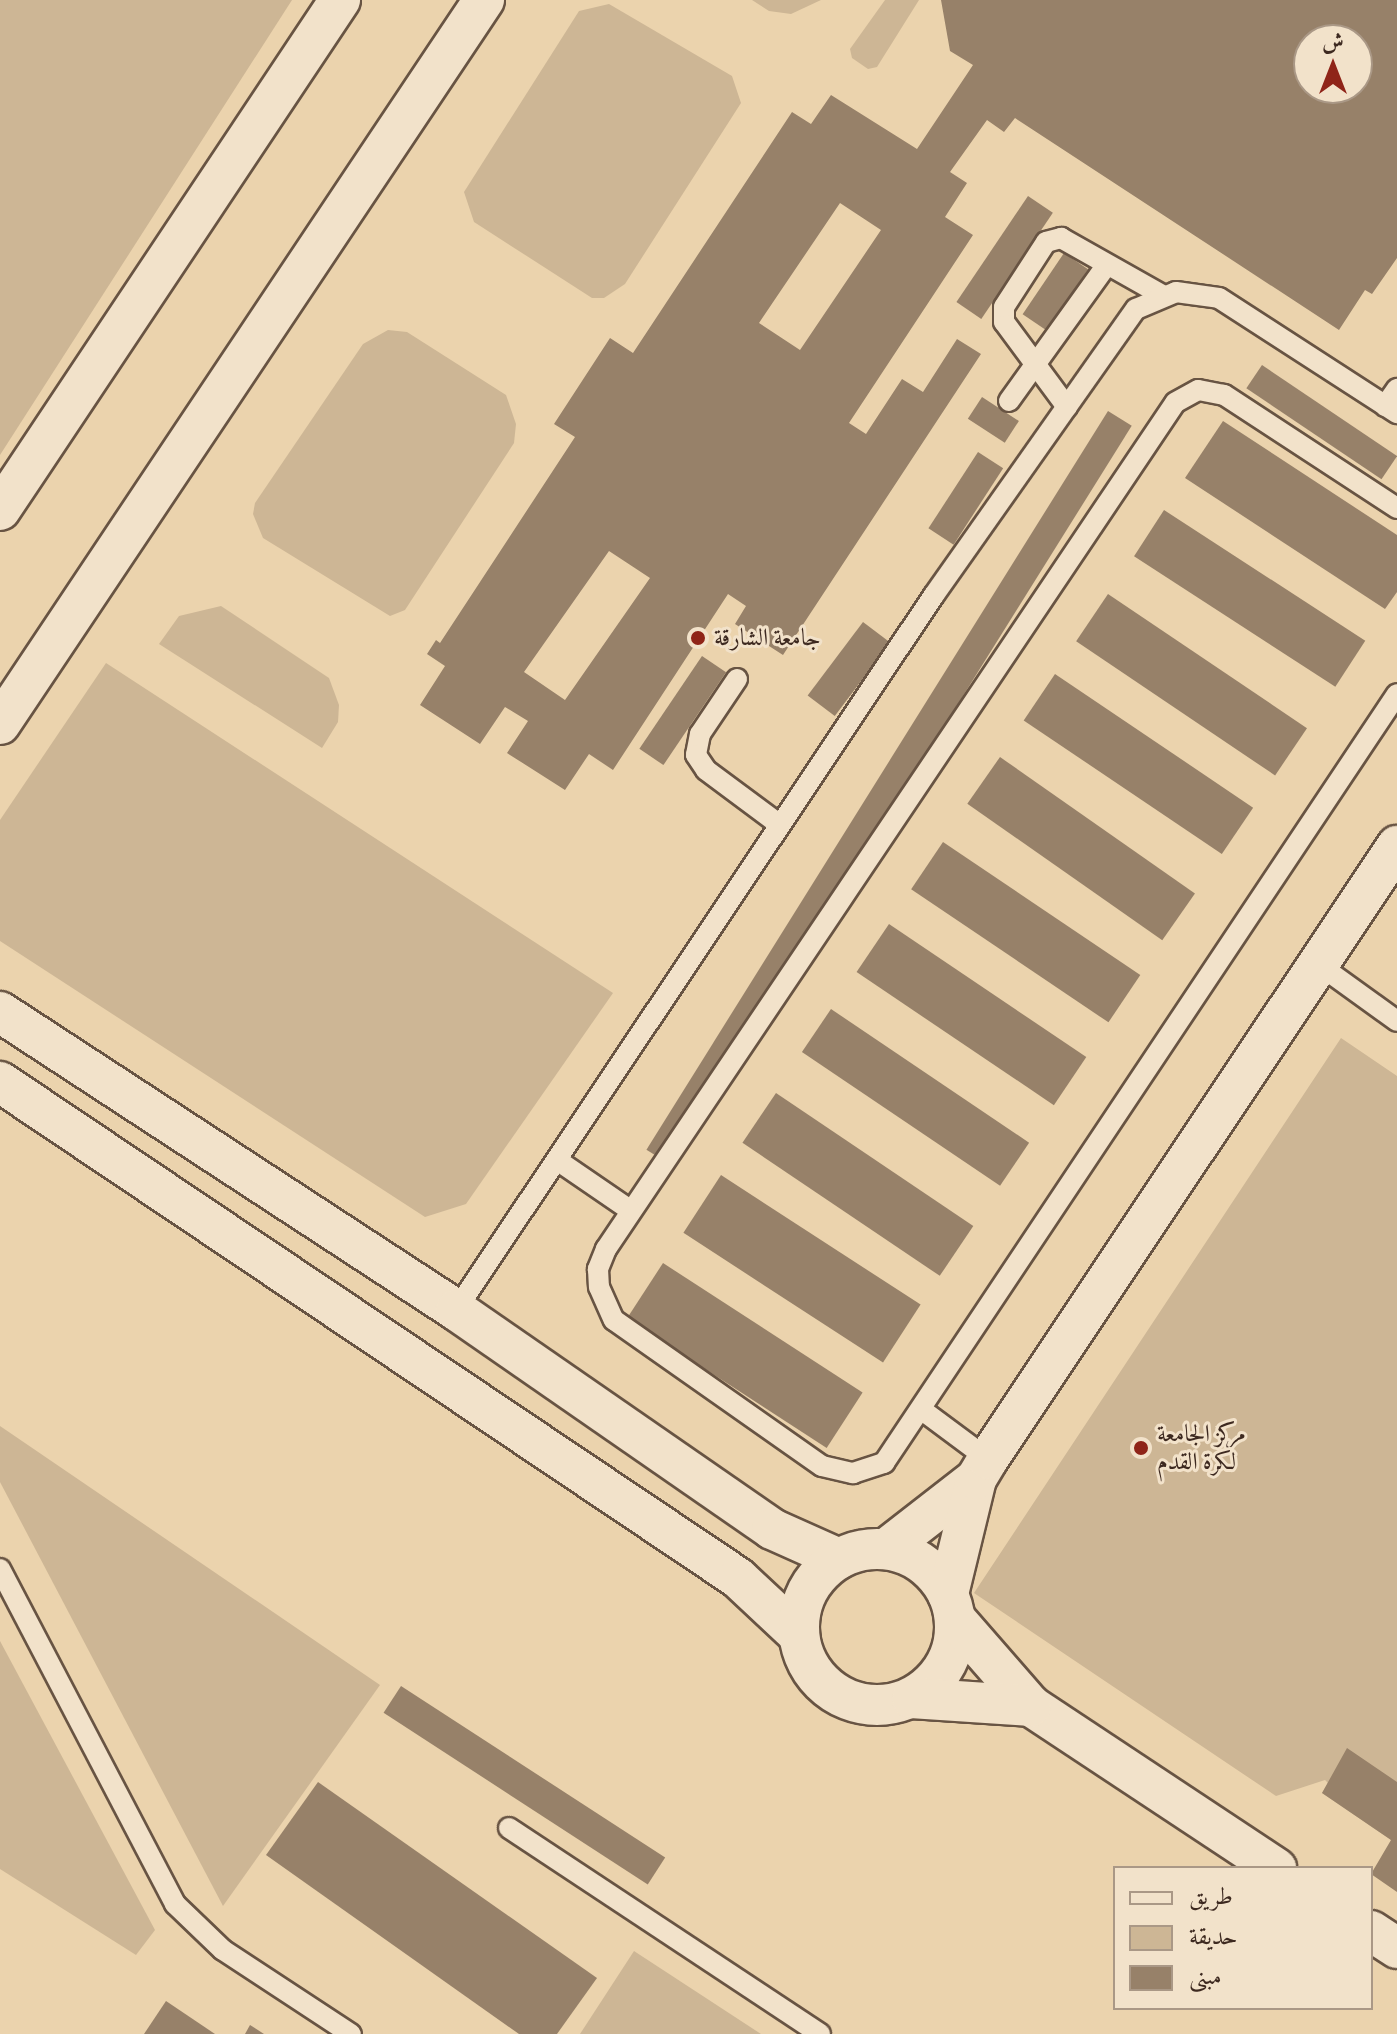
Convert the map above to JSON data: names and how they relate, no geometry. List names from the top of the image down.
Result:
{
  "places": ["جامعة الشارقة", "مركز الجامعة لكرة القدم"],
  "legend": ["طريق", "حديقة", "مبنى"],
  "north": "top"
}
